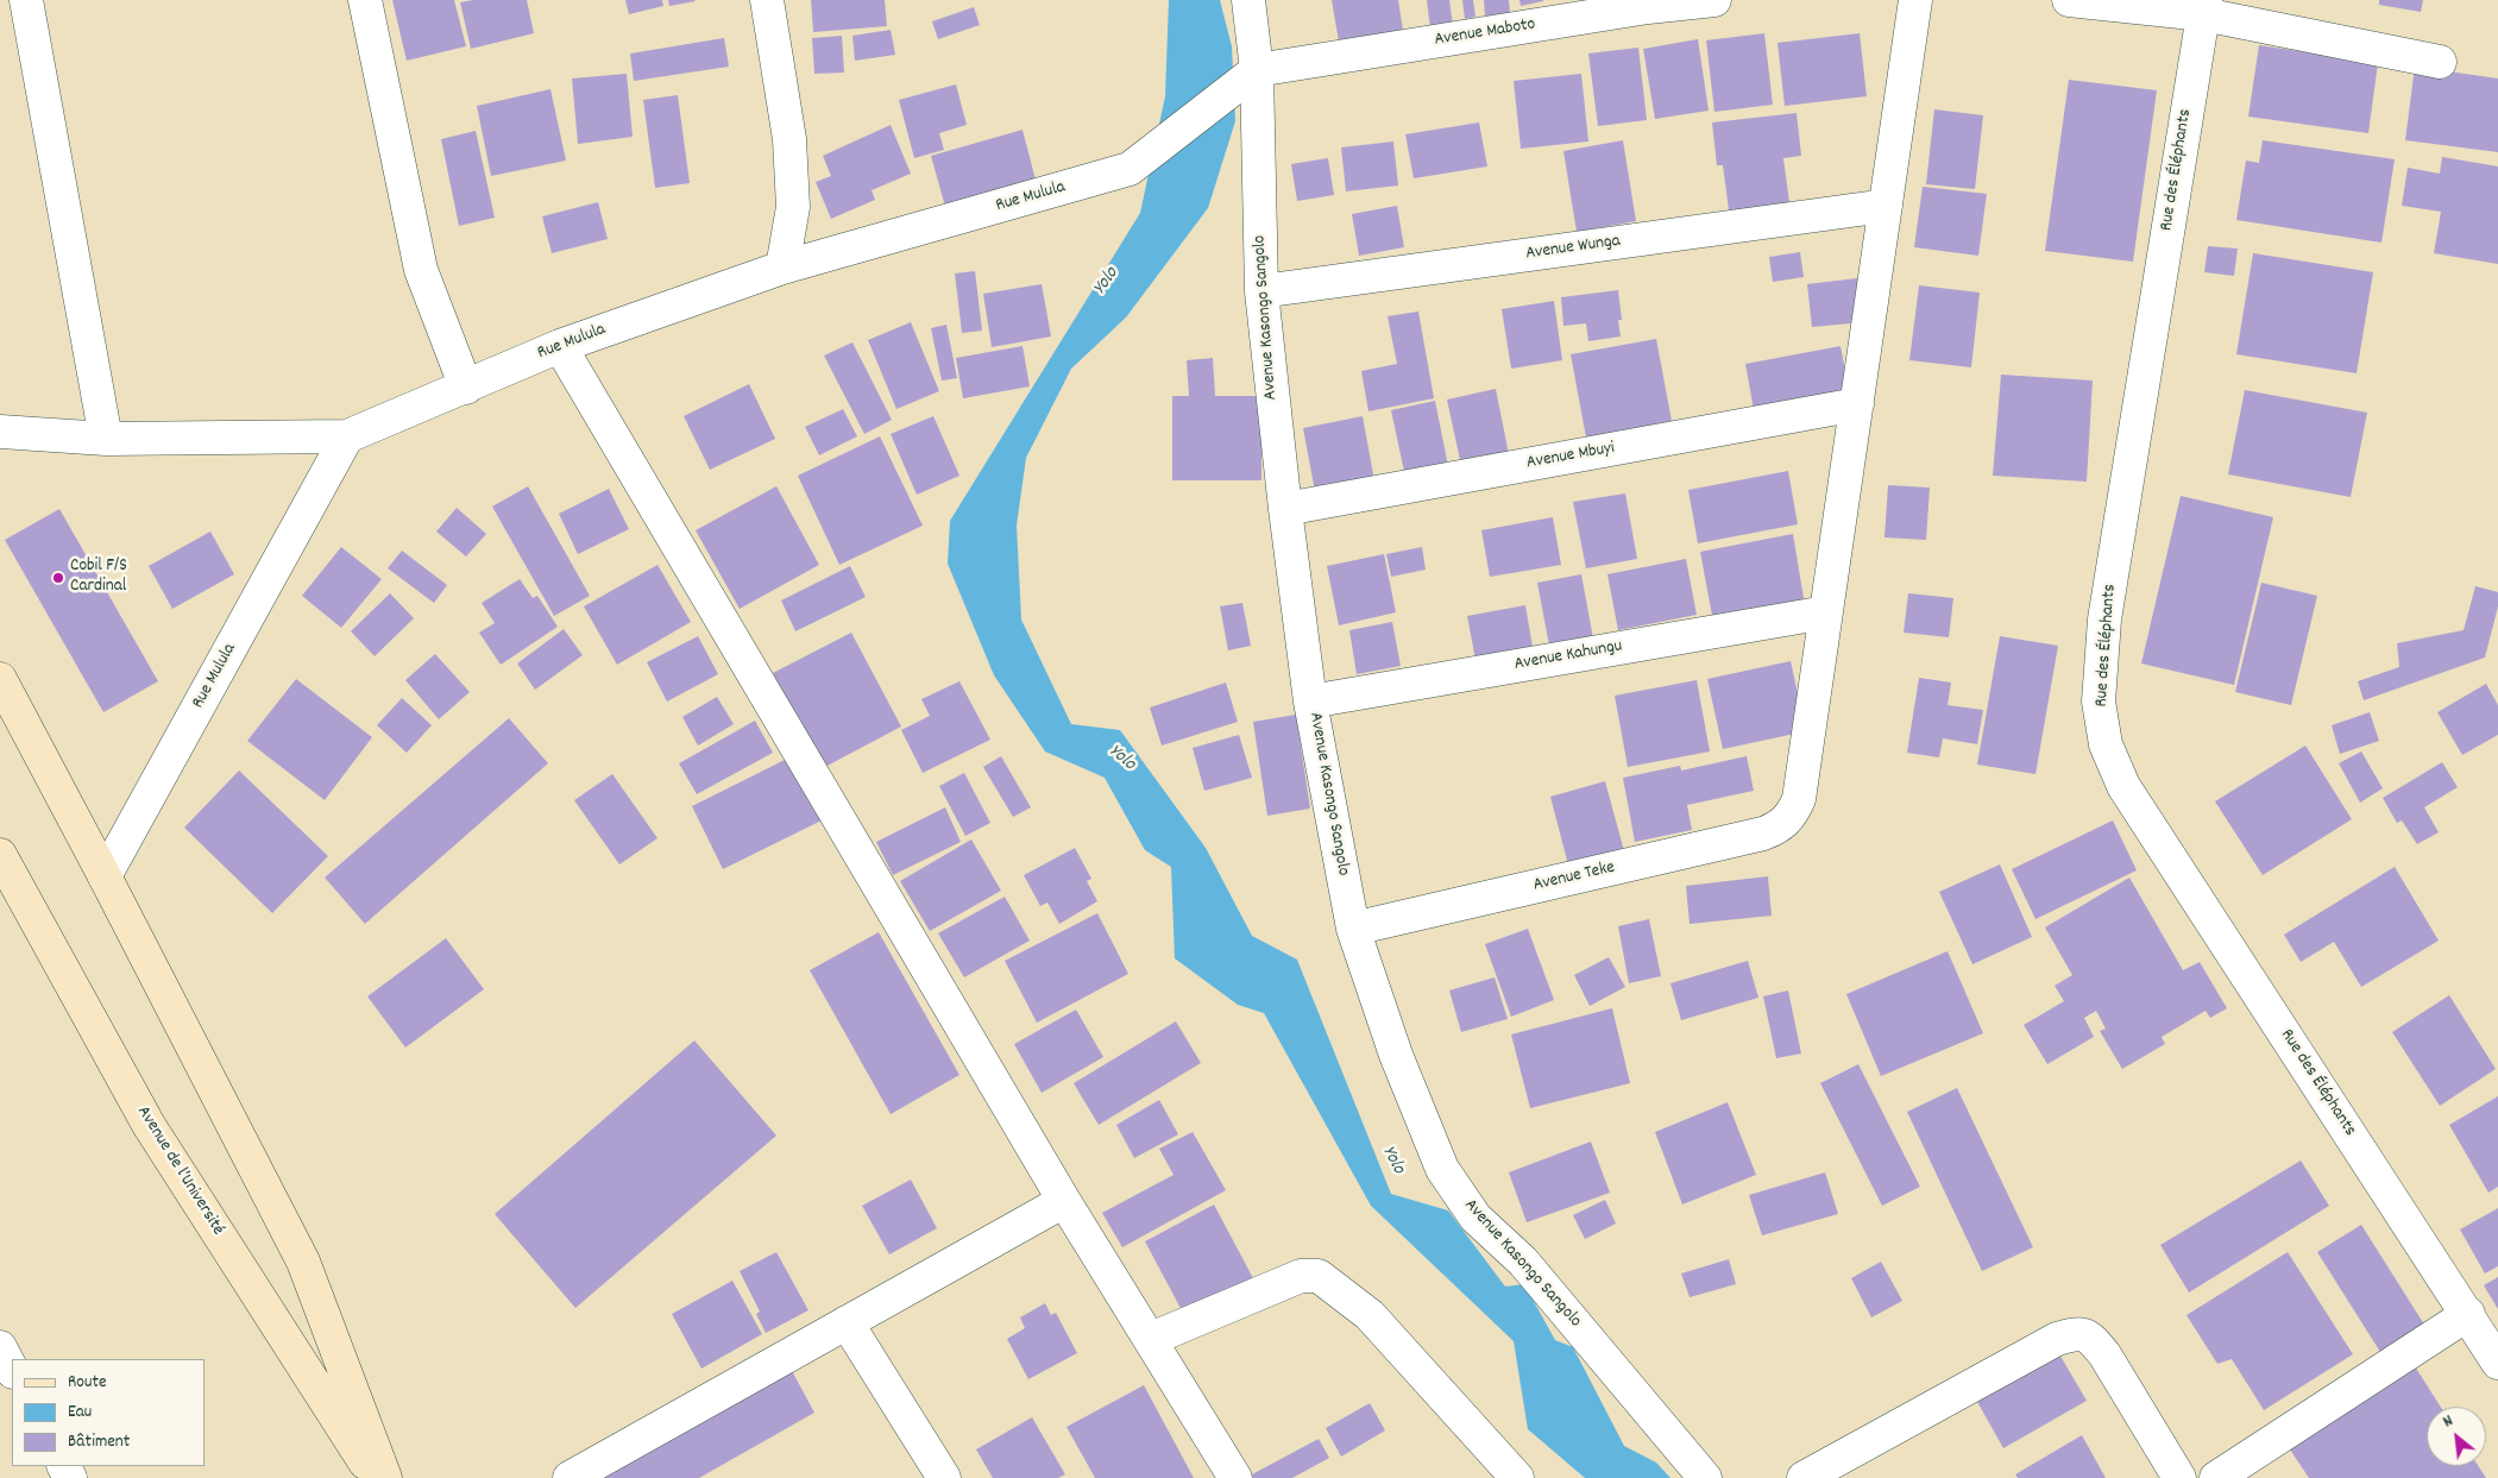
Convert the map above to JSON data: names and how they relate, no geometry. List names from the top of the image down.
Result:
{
  "streets": {
    "main road": ["Avenue de l’Université"],
    "street": [
      "Avenue Maboto",
      "Rue des Éléphants",
      "Rue Mulula",
      "Avenue Wunga",
      "Avenue Kasongo Sangolo",
      "Avenue Mbuyi",
      "Avenue Kahungu",
      "Avenue Teke"
    ]
  },
  "crossings": [
    ["Avenue Maboto", "Rue Mulula"],
    ["Avenue Maboto", "Avenue Kasongo Sangolo"],
    ["Rue Mulula", "Avenue Kasongo Sangolo"],
    ["Avenue Wunga", "Avenue Kasongo Sangolo"],
    ["Avenue Kasongo Sangolo", "Avenue Mbuyi"],
    ["Avenue Kasongo Sangolo", "Avenue Kahungu"],
    ["Avenue Kasongo Sangolo", "Avenue Teke"],
    ["Avenue Kahungu", "Avenue Teke"]
  ],
  "water": ["Yolo"],
  "places": ["Cobil F/S Cardinal"],
  "legend": ["Route", "Eau", "Bâtiment"],
  "north": "top left"
}
